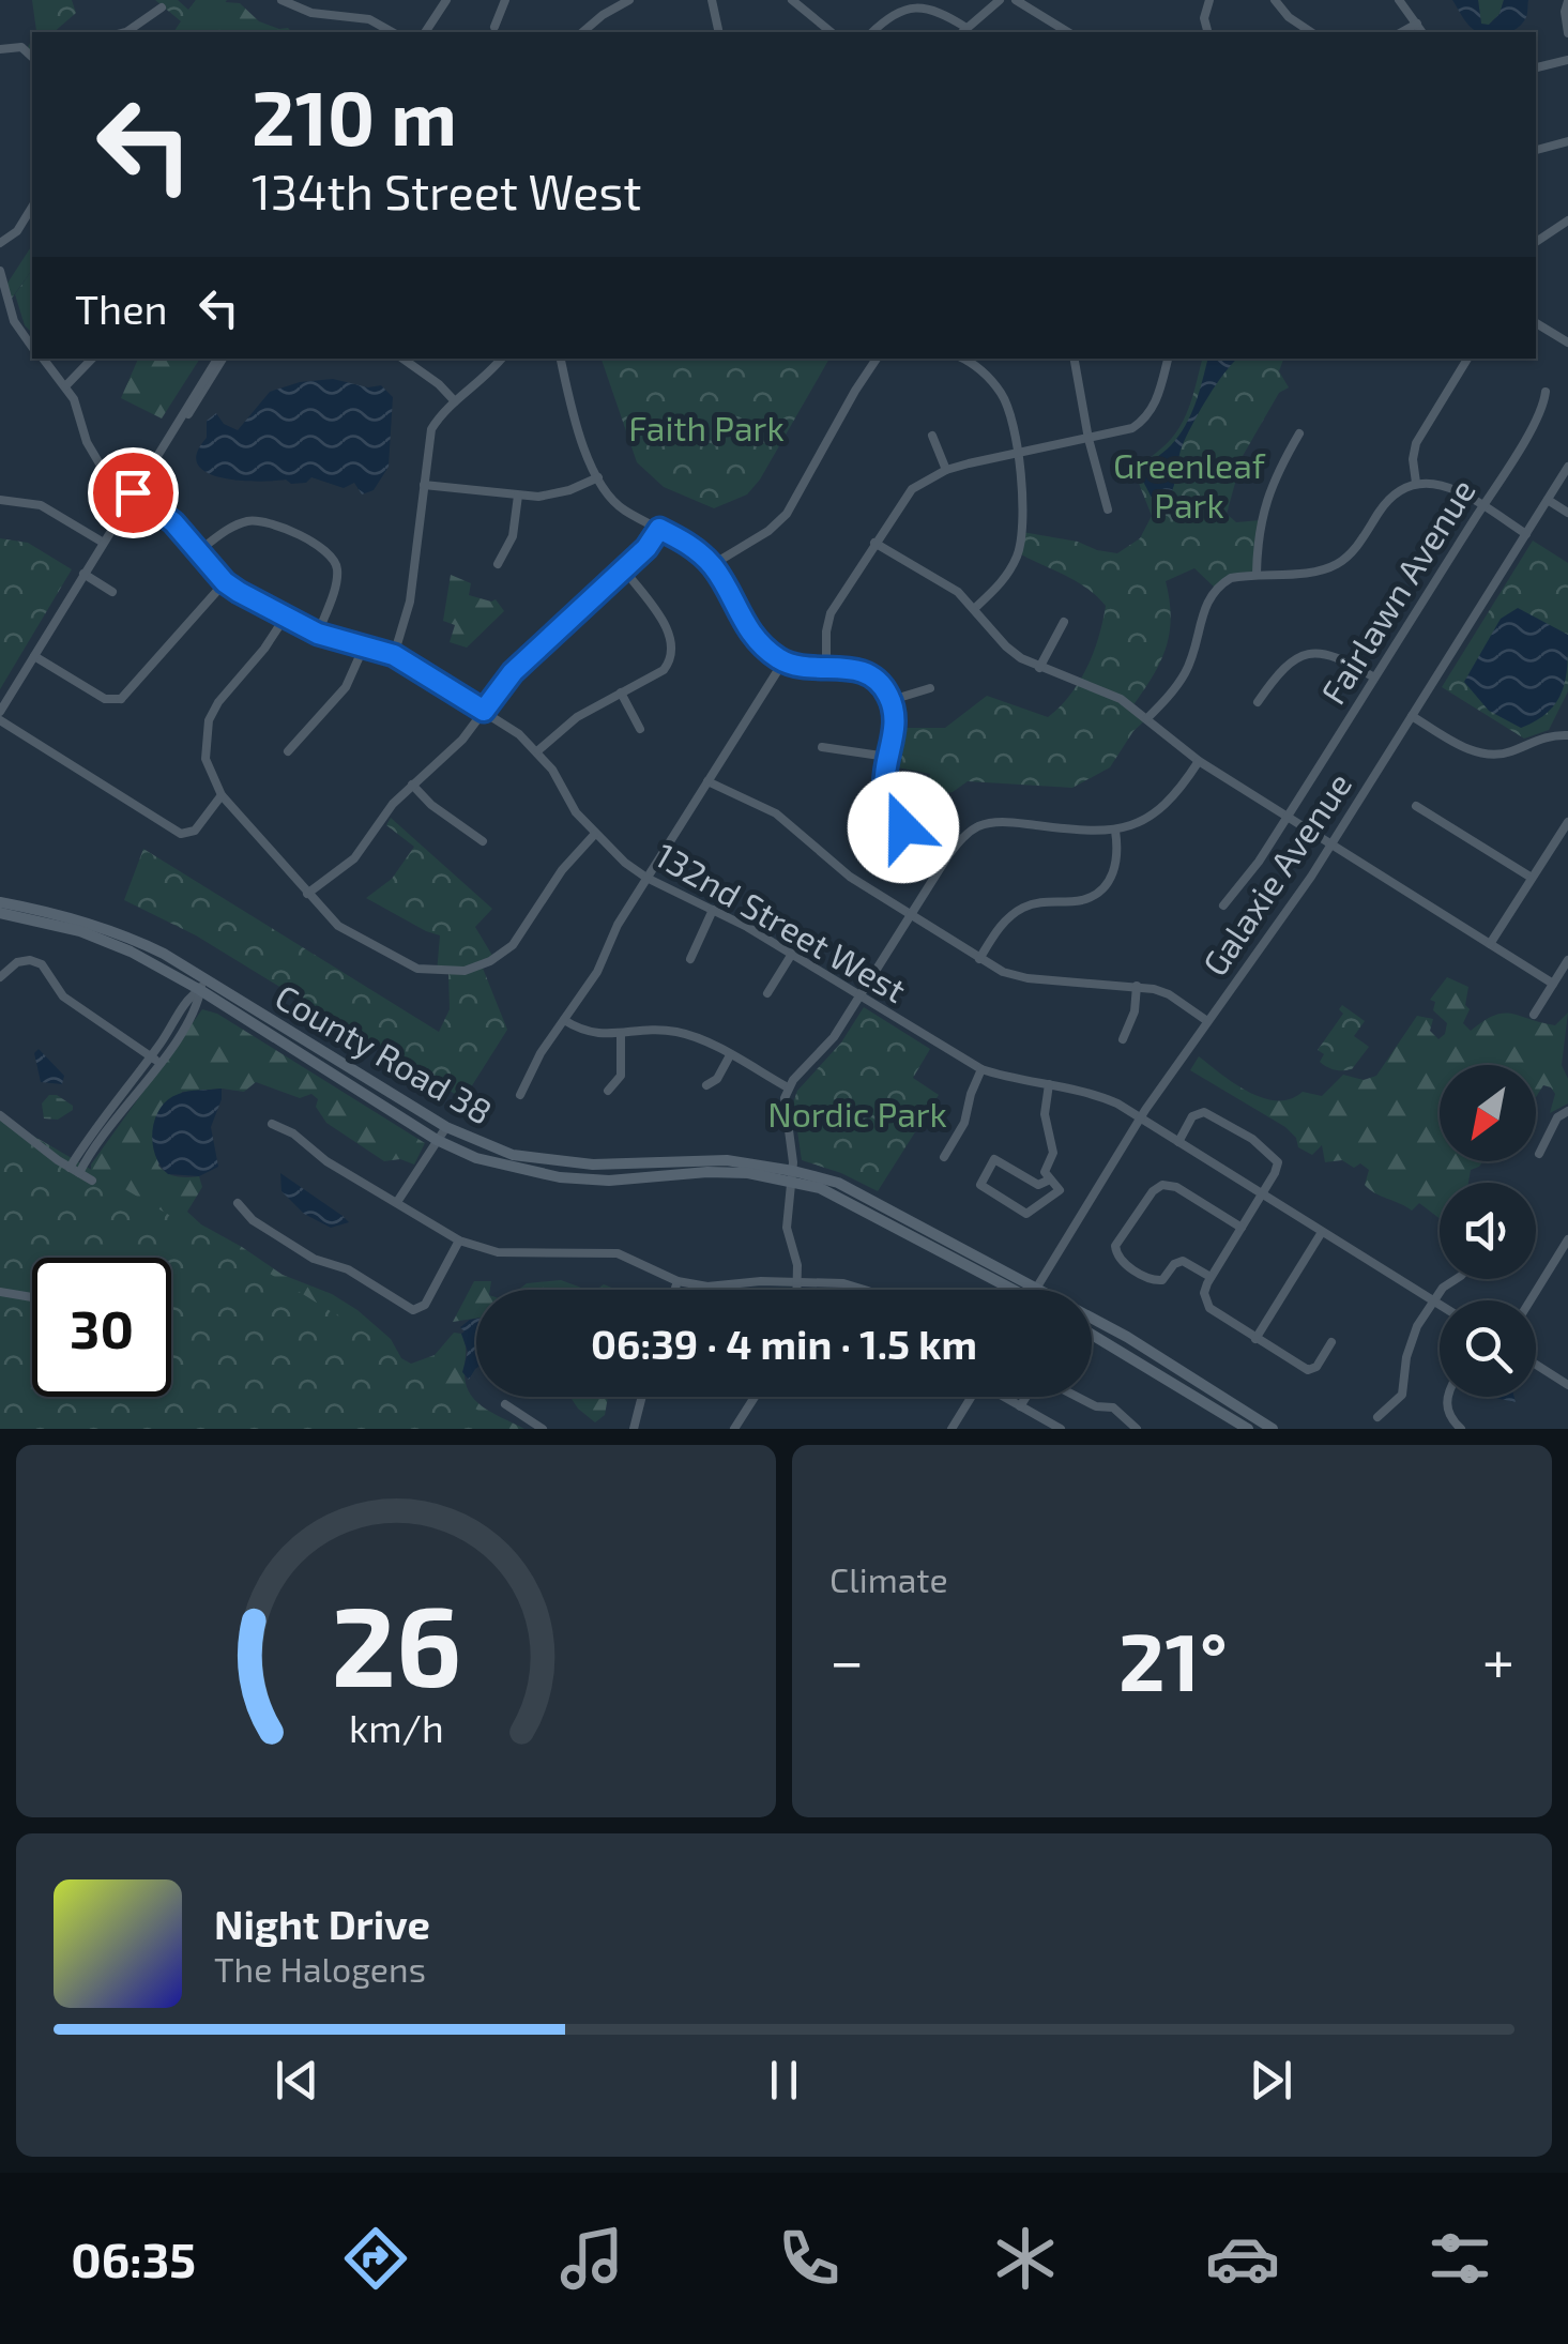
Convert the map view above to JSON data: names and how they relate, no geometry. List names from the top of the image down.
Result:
{
  "streets": {
    "main road": ["County Road 38"],
    "street": ["Fairlawn Avenue", "Galaxie Avenue", "132nd Street West"]
  },
  "crossings": [
    ["Galaxie Avenue", "132nd Street West"]
  ],
  "parks": ["Faith Park", "Greenleaf Park", "Nordic Park"],
  "north": "bottom left",
  "page": {
    "turn": ["210 m", "134th Street West"],
    "then": "Then",
    "limit": "30",
    "trip": "06:39 · 4 min · 1.5 km",
    "tile": "Climate",
    "heat": ["−", "21°", "+"],
    "song": ["Night Drive", "The Halogens"],
    "tabs": "06:35",
    "gauge": ["26", "km/h"]
  }
}
